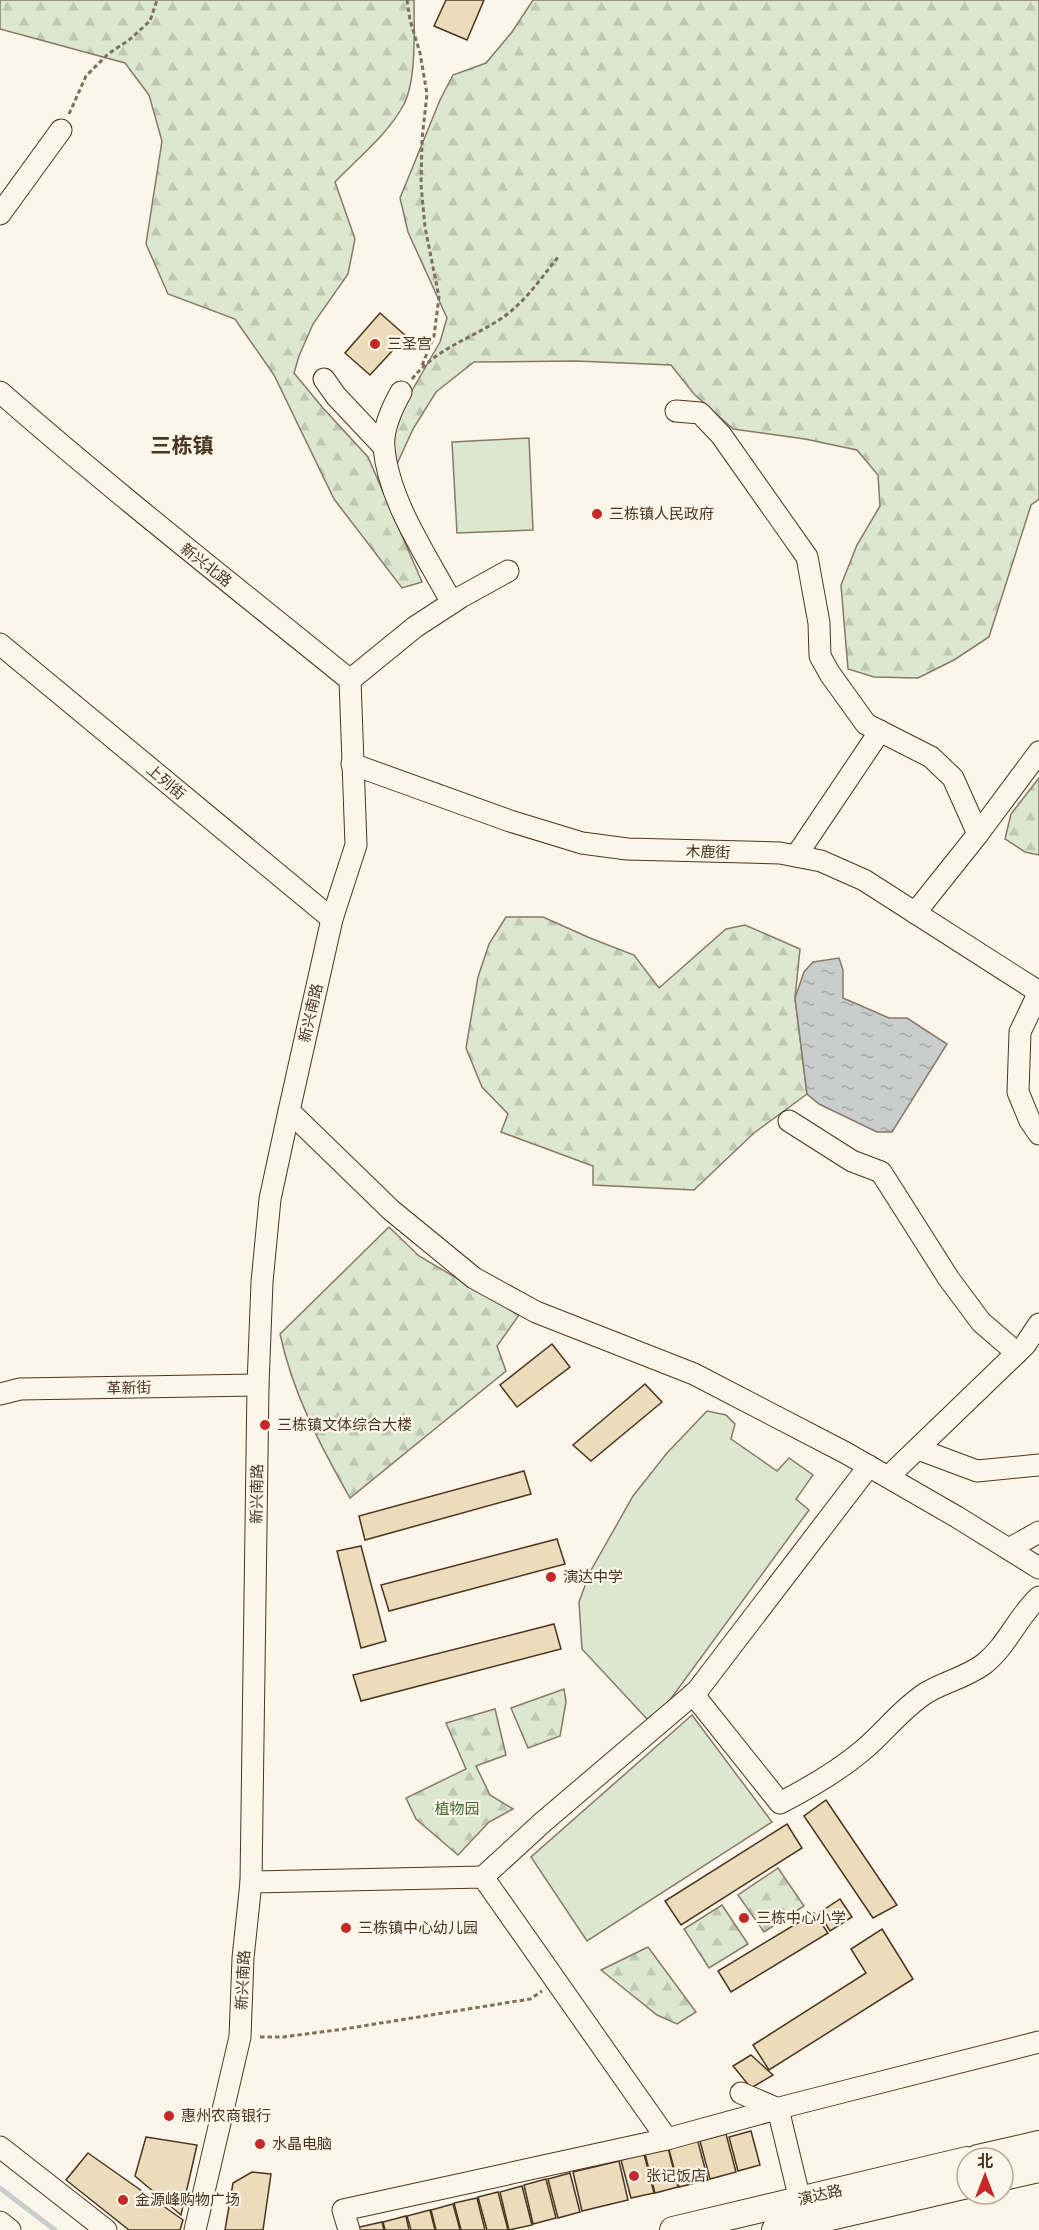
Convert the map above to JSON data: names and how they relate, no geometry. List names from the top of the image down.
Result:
{
  "streets": {
    "main road": ["演达路"],
    "street": [
      "新兴北路",
      "上列街",
      "木鹿街",
      "新兴南路",
      "革新街"
    ]
  },
  "crossings": [
    ["上列街", "新兴南路"],
    ["木鹿街", "新兴南路"],
    ["新兴南路", "革新街"]
  ],
  "districts": ["三栋镇"],
  "parks": ["植物园"],
  "places": [
    "三圣宫",
    "三栋镇人民政府",
    "三栋镇文体综合大楼",
    "演达中学",
    "三栋中心小学",
    "三栋镇中心幼儿园",
    "惠州农商银行",
    "水晶电脑",
    "张记饭店",
    "金源峰购物广场"
  ],
  "north": "top"
}
